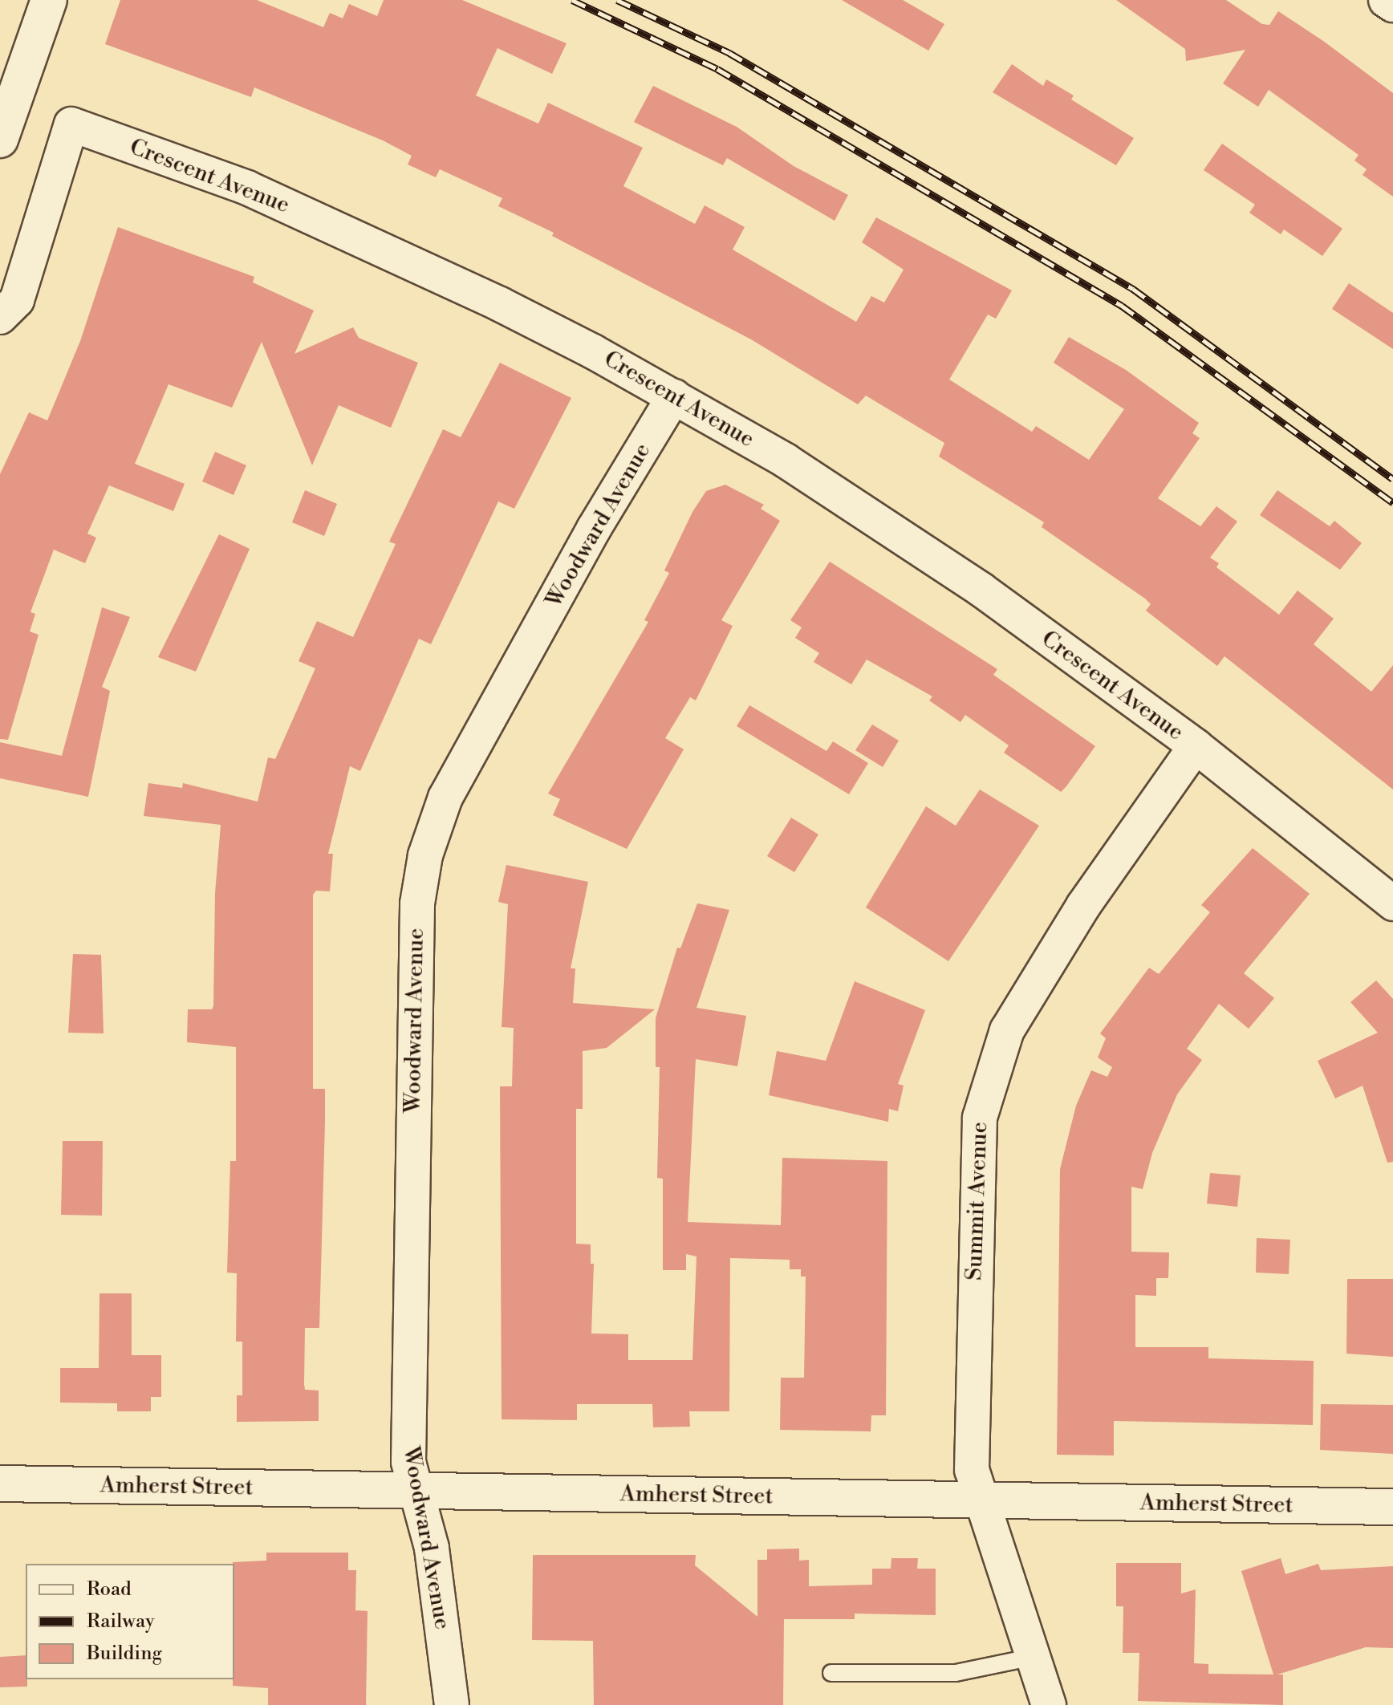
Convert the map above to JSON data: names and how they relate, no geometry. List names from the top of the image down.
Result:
{
  "streets": {
    "street": [
      "Crescent Avenue",
      "Woodward Avenue",
      "Summit Avenue",
      "Amherst Street"
    ]
  },
  "crossings": [
    ["Crescent Avenue", "Woodward Avenue"],
    ["Crescent Avenue", "Summit Avenue"],
    ["Woodward Avenue", "Amherst Street"],
    ["Summit Avenue", "Amherst Street"]
  ],
  "legend": ["Road", "Railway", "Building"]
}
